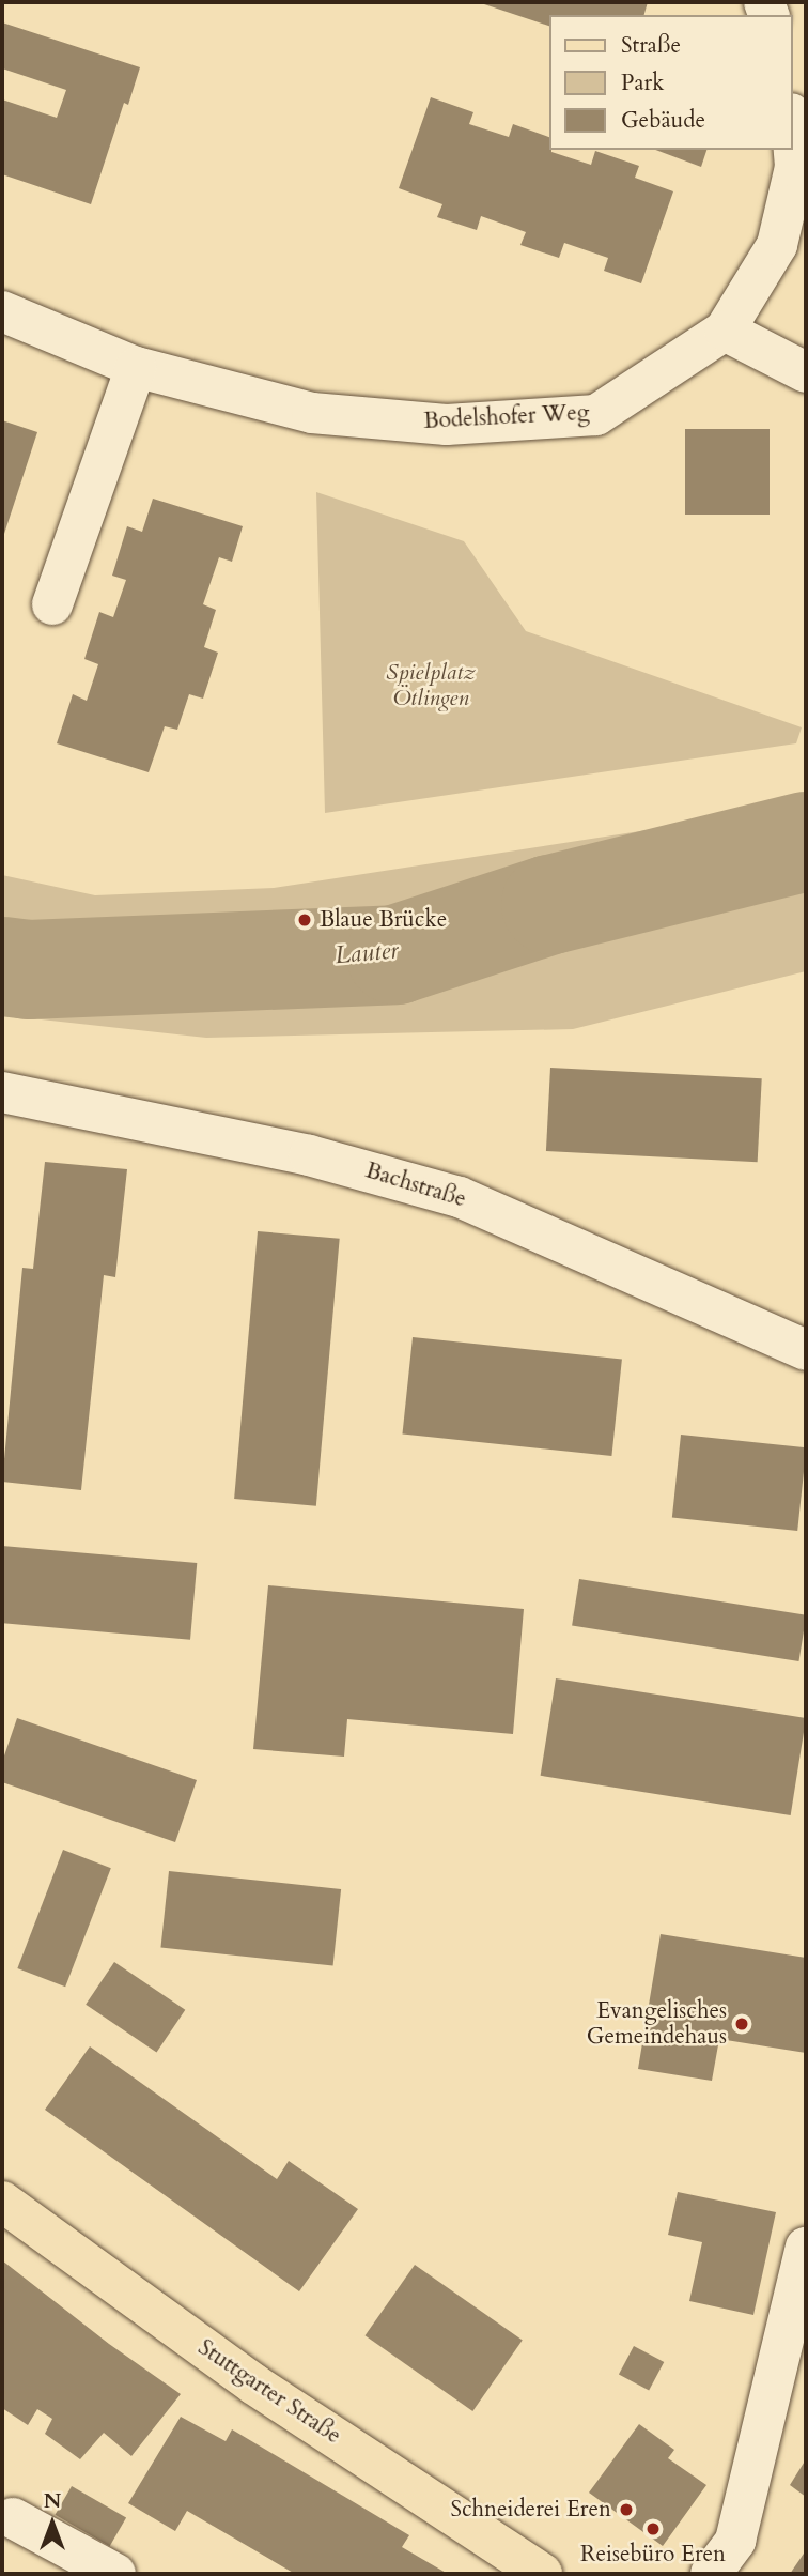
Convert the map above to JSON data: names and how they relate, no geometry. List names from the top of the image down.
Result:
{
  "streets": {
    "main road": ["Stuttgarter Straße"],
    "street": ["Bodelshofer Weg", "Bachstraße"]
  },
  "water": ["Lauter"],
  "parks": ["Spielplatz Ötlingen"],
  "places": [
    "Blaue Brücke",
    "Evangelisches Gemeindehaus",
    "Schneiderei Eren",
    "Reisebüro Eren"
  ],
  "legend": ["Straße", "Park", "Gebäude"],
  "north": "top"
}
